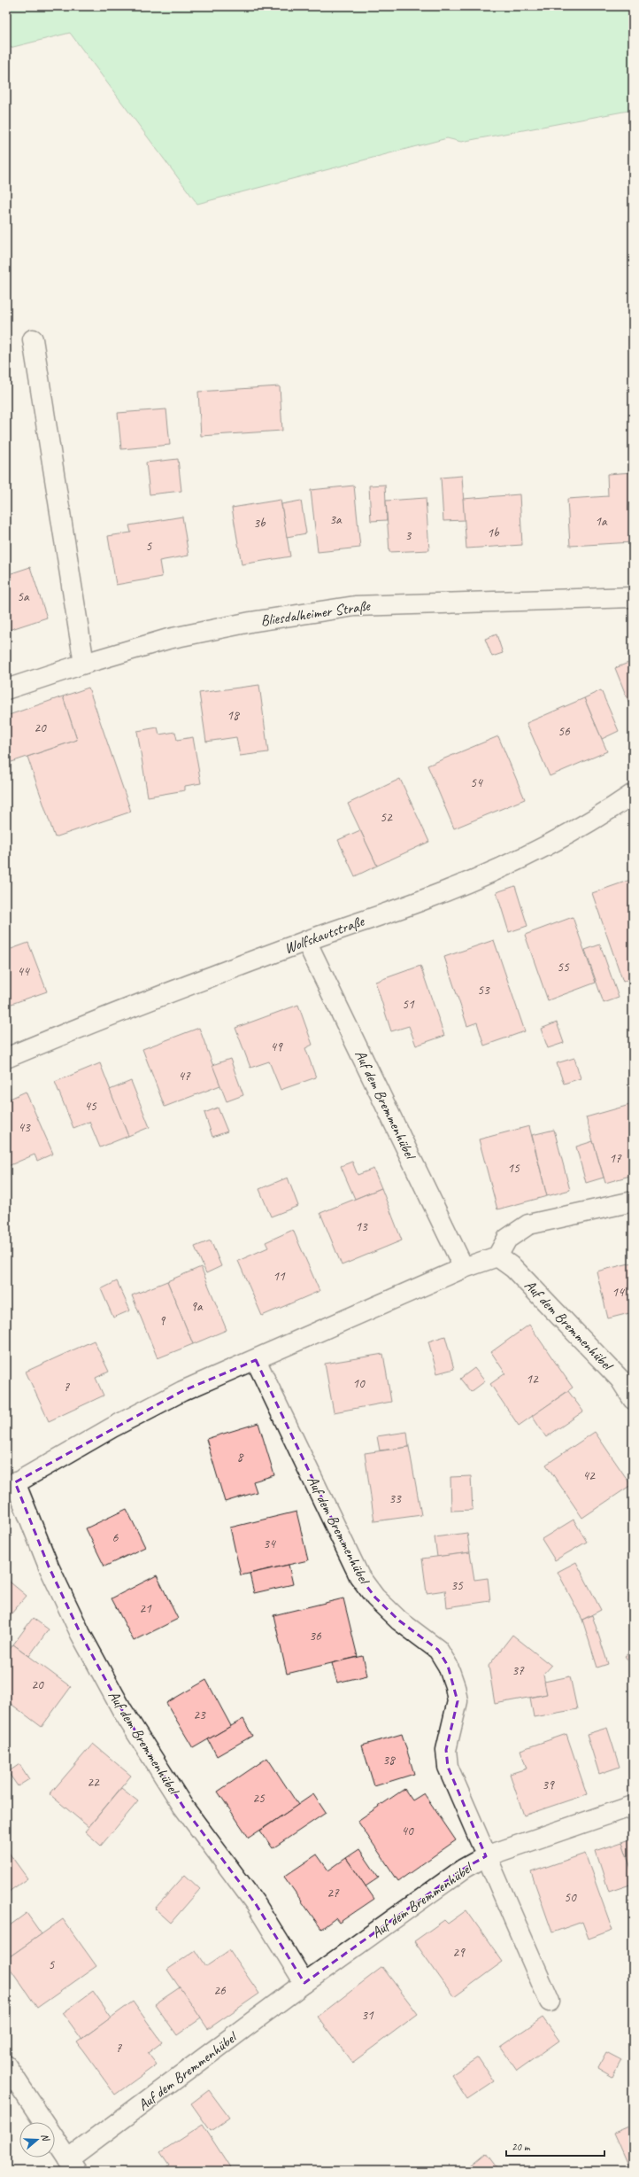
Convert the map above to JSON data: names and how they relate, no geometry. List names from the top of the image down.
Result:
{
  "streets": {
    "street": ["Bliesdalheimer Straße", "Wolfskautstraße", "Auf dem Bremmenhübel"]
  },
  "crossings": [
    ["Wolfskautstraße", "Auf dem Bremmenhübel"]
  ],
  "house_numbers": [
    "3a",
    "1a",
    "3b",
    "1b",
    "3",
    "5",
    "5a",
    "18",
    "20",
    "56",
    "54",
    "52",
    "55",
    "44",
    "53",
    "51",
    "49",
    "47",
    "45",
    "43",
    "17",
    "15",
    "13",
    "11",
    "14",
    "9a",
    "9",
    "12",
    "10",
    "7",
    "8",
    "42",
    "33",
    "6",
    "34",
    "35",
    "21",
    "36",
    "37",
    "20",
    "23",
    "38",
    "22",
    "39",
    "25",
    "40",
    "27",
    "50",
    "29",
    "5",
    "26",
    "31",
    "7"
  ],
  "scale_bar": "20 m",
  "north": "right"
}
